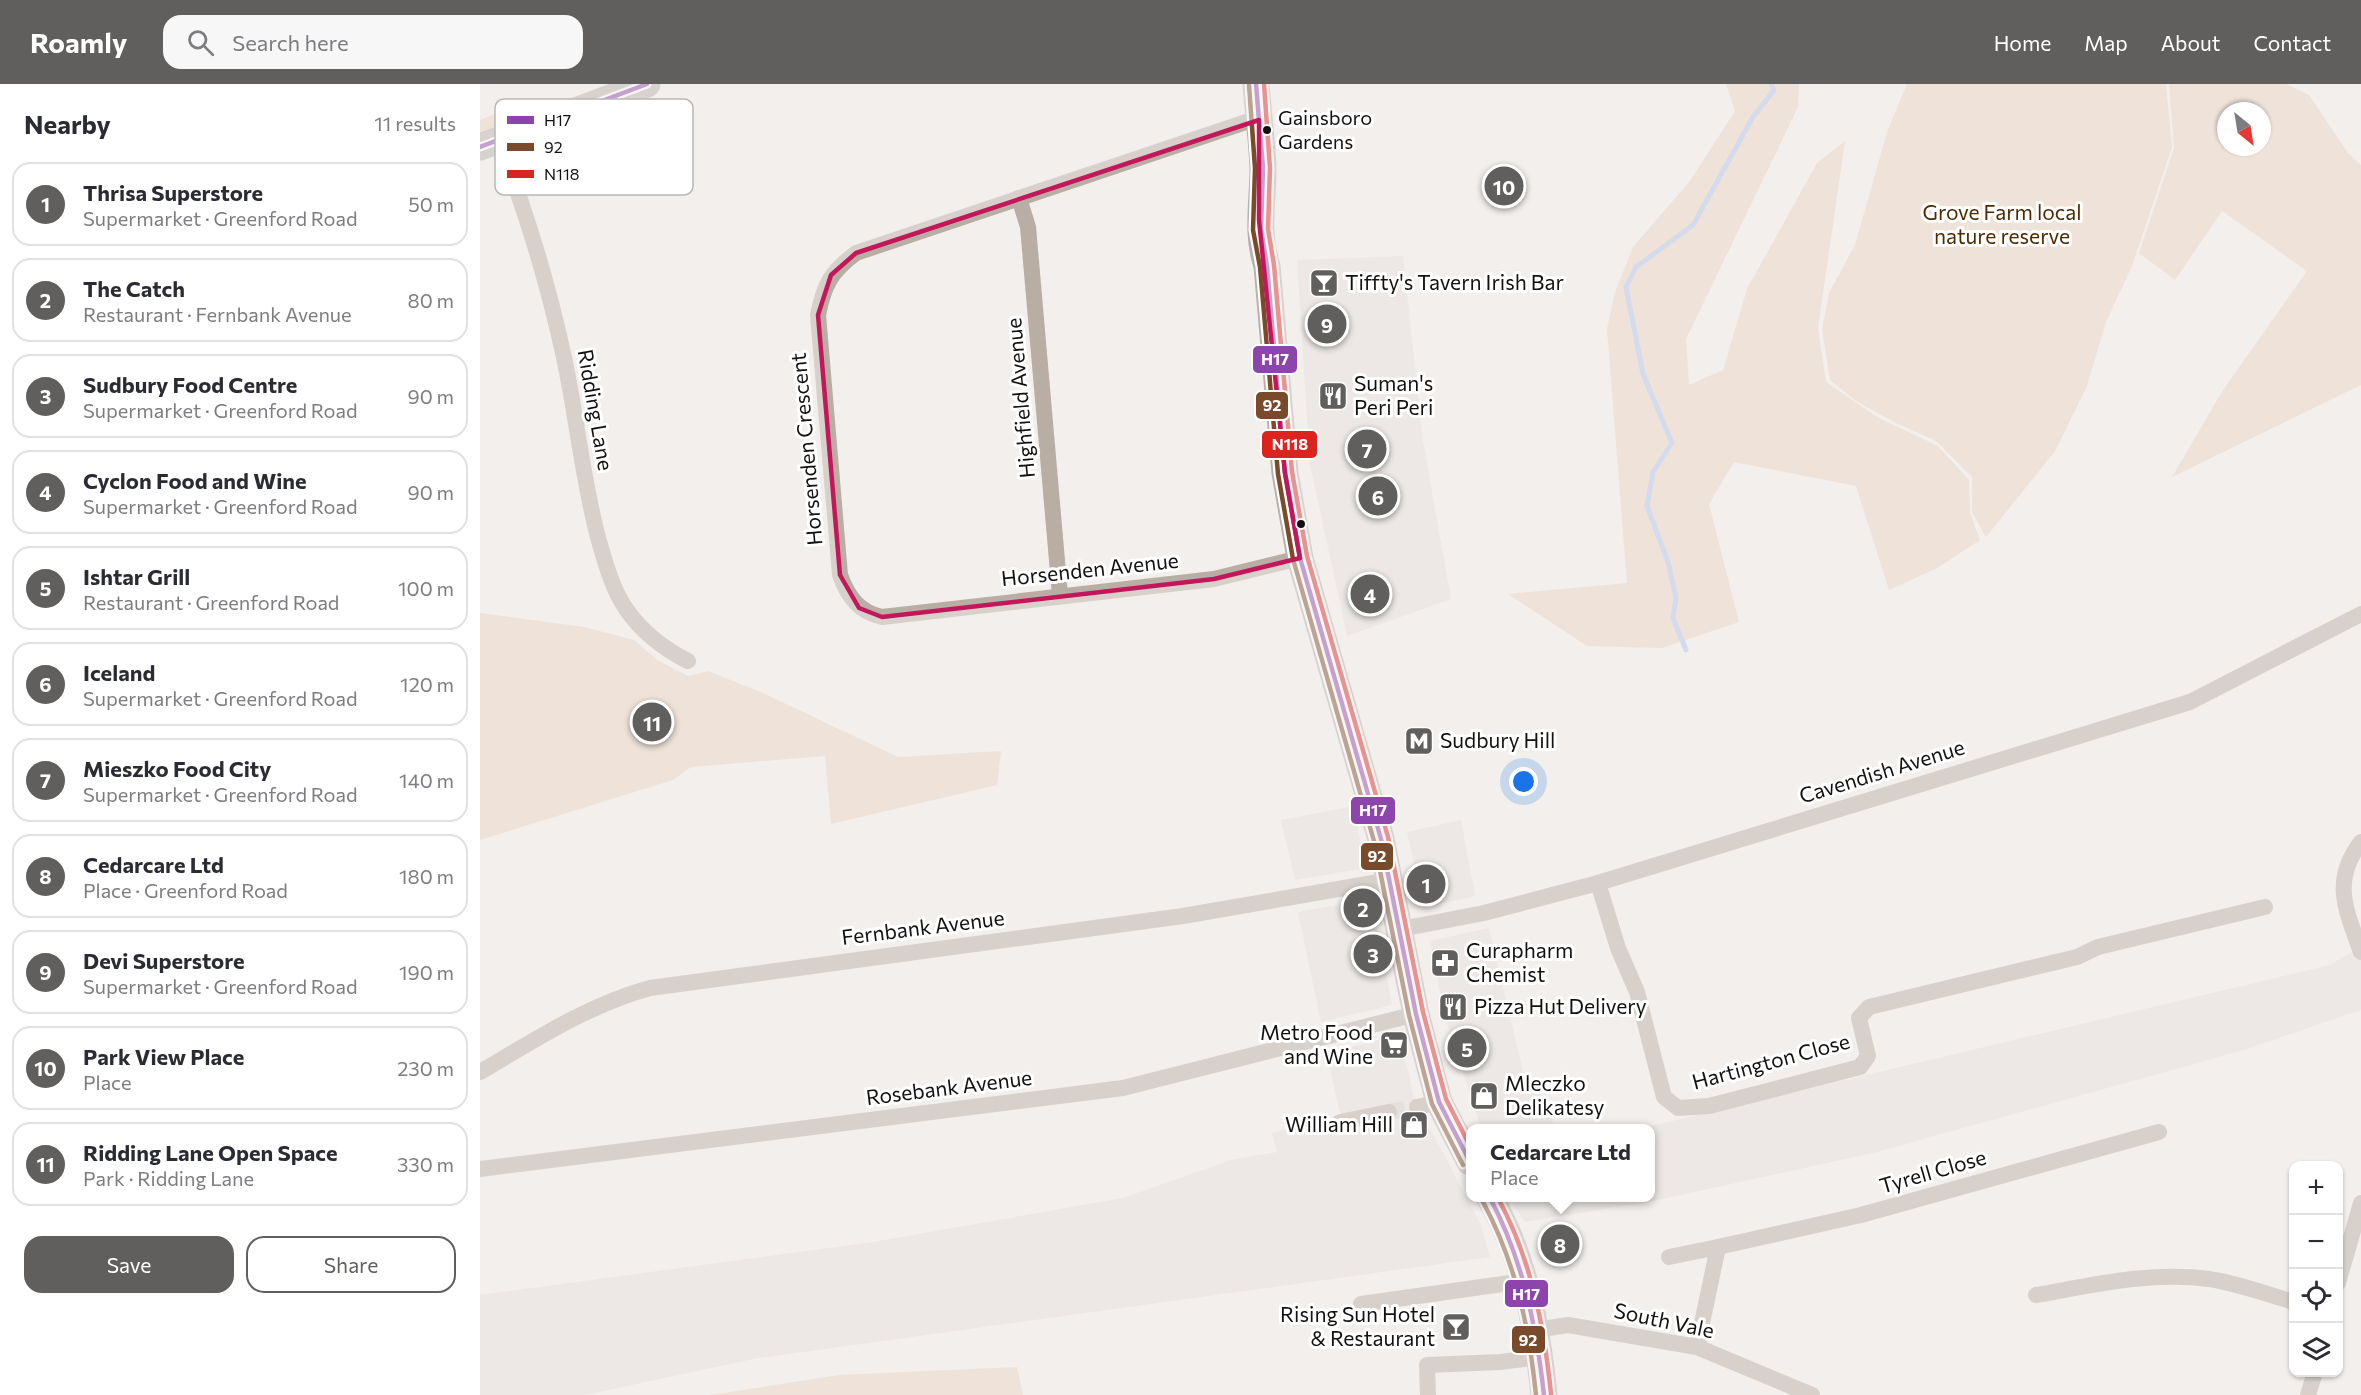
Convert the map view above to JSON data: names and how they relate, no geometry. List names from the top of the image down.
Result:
{
  "streets": {
    "street": [
      "Highfield Avenue",
      "Ridding Lane",
      "Horsenden Crescent",
      "Horsenden Avenue",
      "Cavendish Avenue",
      "Fernbank Avenue",
      "Hartington Close",
      "Rosebank Avenue",
      "Tyrell Close",
      "South Vale"
    ]
  },
  "crossings": [
    ["Highfield Avenue", "Horsenden Crescent"],
    ["Highfield Avenue", "Horsenden Avenue"],
    ["Horsenden Crescent", "Horsenden Avenue"],
    ["Cavendish Avenue", "Hartington Close"]
  ],
  "parks": ["Grove Farm local nature reserve"],
  "places": {
    "other": ["Gainsboro Gardens"],
    "bar": ["Tiffty's Tavern Irish Bar", "Rising Sun Hotel & Restaurant"],
    "restaurant": ["Suman's Peri Peri", "Pizza Hut Delivery"],
    "metro station": ["Sudbury Hill"],
    "pharmacy": ["Curapharm Chemist"],
    "supermarket": ["Metro Food and Wine"],
    "shop": ["Mleczko Delikatesy", "William Hill"]
  },
  "lines": ["transit line H17", "transit line N118", "transit line 92"],
  "legend": ["H17", "92", "N118"],
  "north": "bottom right",
  "page": {
    "header": "Roamly",
    "search": "Search here",
    "nav": [
      "Home",
      "Map",
      "About",
      "Contact"
    ],
    "heading": ["Nearby", "11 results"],
    "list": [
      {
        "mark": "1",
        "name": "Thrisa Superstore",
        "note": "Supermarket · Greenford Road",
        "value": "50 m"
      },
      {
        "mark": "2",
        "name": "The Catch",
        "note": "Restaurant · Fernbank Avenue",
        "value": "80 m"
      },
      {
        "mark": "3",
        "name": "Sudbury Food Centre",
        "note": "Supermarket · Greenford Road",
        "value": "90 m"
      },
      {
        "mark": "4",
        "name": "Cyclon Food and Wine",
        "note": "Supermarket · Greenford Road",
        "value": "90 m"
      },
      {
        "mark": "5",
        "name": "Ishtar Grill",
        "note": "Restaurant · Greenford Road",
        "value": "100 m"
      },
      {
        "mark": "6",
        "name": "Iceland",
        "note": "Supermarket · Greenford Road",
        "value": "120 m"
      },
      {
        "mark": "7",
        "name": "Mieszko Food City",
        "note": "Supermarket · Greenford Road",
        "value": "140 m"
      },
      {
        "mark": "8",
        "name": "Cedarcare Ltd",
        "note": "Place · Greenford Road",
        "value": "180 m"
      },
      {
        "mark": "9",
        "name": "Devi Superstore",
        "note": "Supermarket · Greenford Road",
        "value": "190 m"
      },
      {
        "mark": "10",
        "name": "Park View Place",
        "note": "Place",
        "value": "230 m"
      },
      {
        "mark": "11",
        "name": "Ridding Lane Open Space",
        "note": "Park · Ridding Lane",
        "value": "330 m"
      }
    ],
    "pins": [
      "10",
      "9",
      "7",
      "6",
      "4",
      "11",
      "1",
      "2",
      "3",
      "5",
      "8"
    ],
    "popup": ["Cedarcare Ltd", "Place"],
    "map_buttons": ["+", "−"],
    "buttons": ["Save", "Share"]
  }
}
